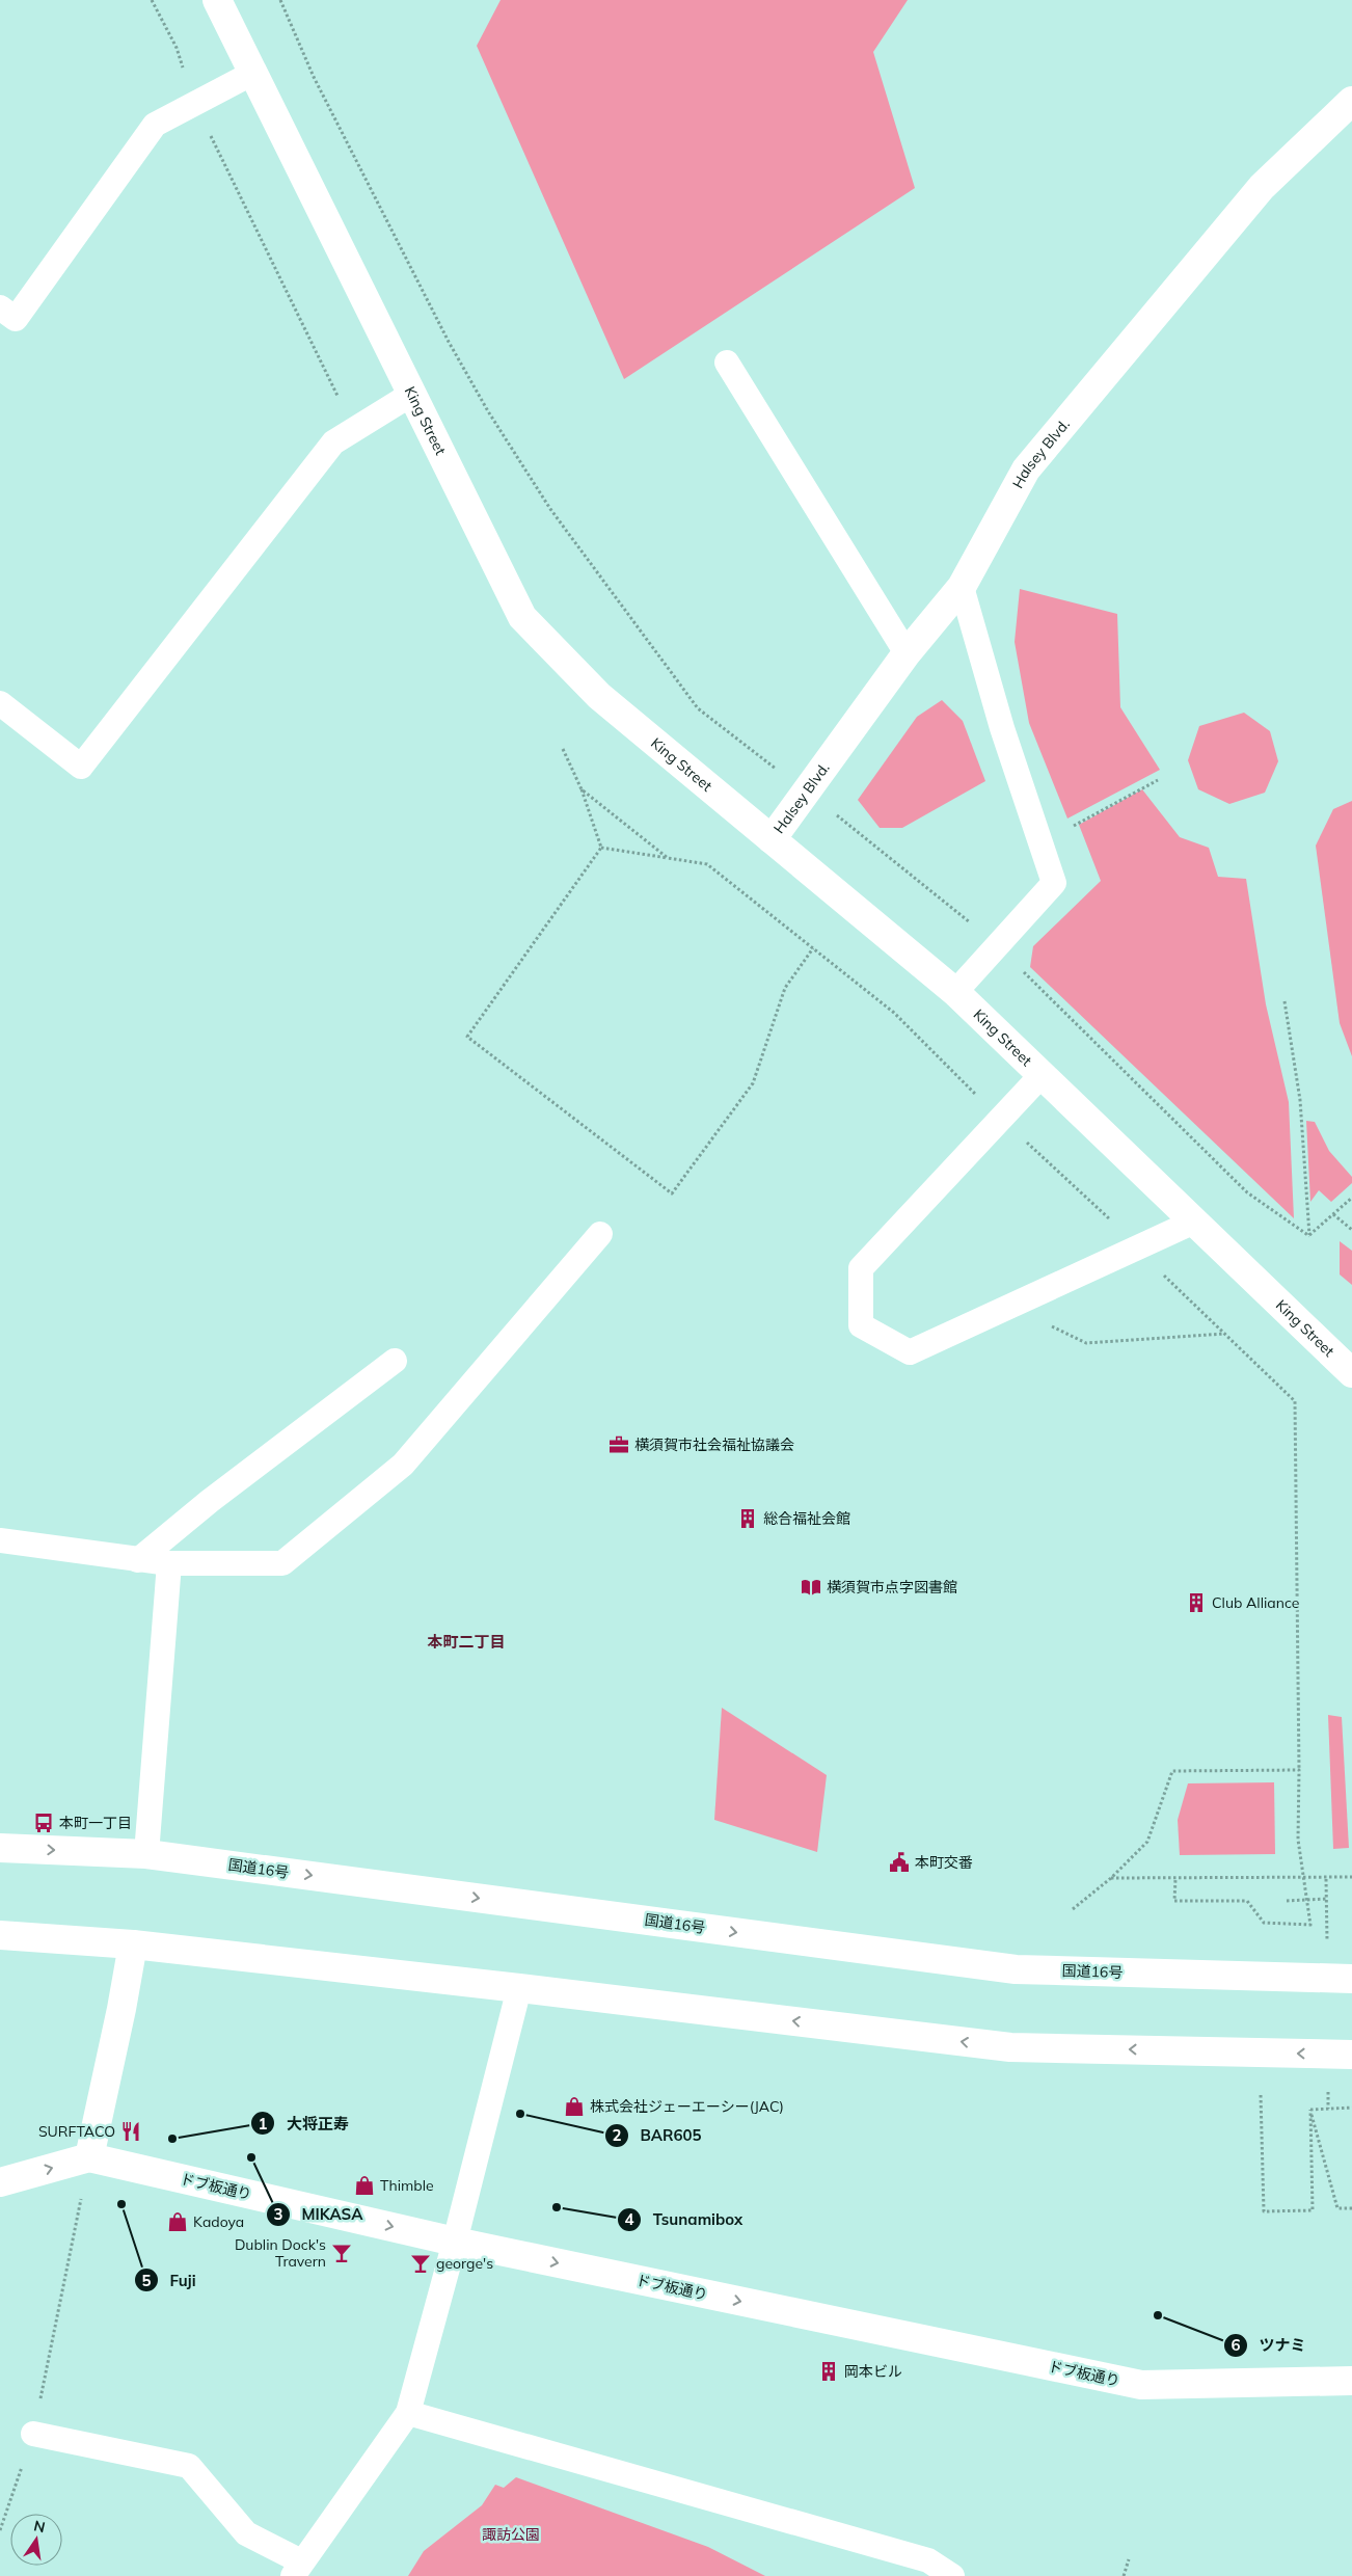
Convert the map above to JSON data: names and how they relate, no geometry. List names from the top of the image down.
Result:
{
  "streets": {
    "main road": [
      "King Street",
      "Halsey Blvd.",
      "国道16号",
      "ドブ板通り"
    ]
  },
  "crossings": [
    ["King Street", "Halsey Blvd."]
  ],
  "one_way": ["ドブ板通り"],
  "districts": ["本町二丁目"],
  "parks": ["諏訪公園"],
  "places": {
    "office": ["横須賀市社会福祉協議会"],
    "building": ["総合福祉会館", "Club Alliance", "岡本ビル"],
    "library": ["横須賀市点字図書館"],
    "bus stop": ["本町一丁目"],
    "public building": ["本町交番"],
    "shop": ["株式会社ジェーエーシー(JAC)", "Thimble", "Kadoya"],
    "other": [
      "BAR605",
      "大将正寿",
      "MIKASA",
      "Fuji",
      "Tsunamibox",
      "ツナミ"
    ],
    "restaurant": ["SURFTACO"],
    "bar": ["Dublin Dock's Travern", "george's"]
  },
  "north": "top"
}
